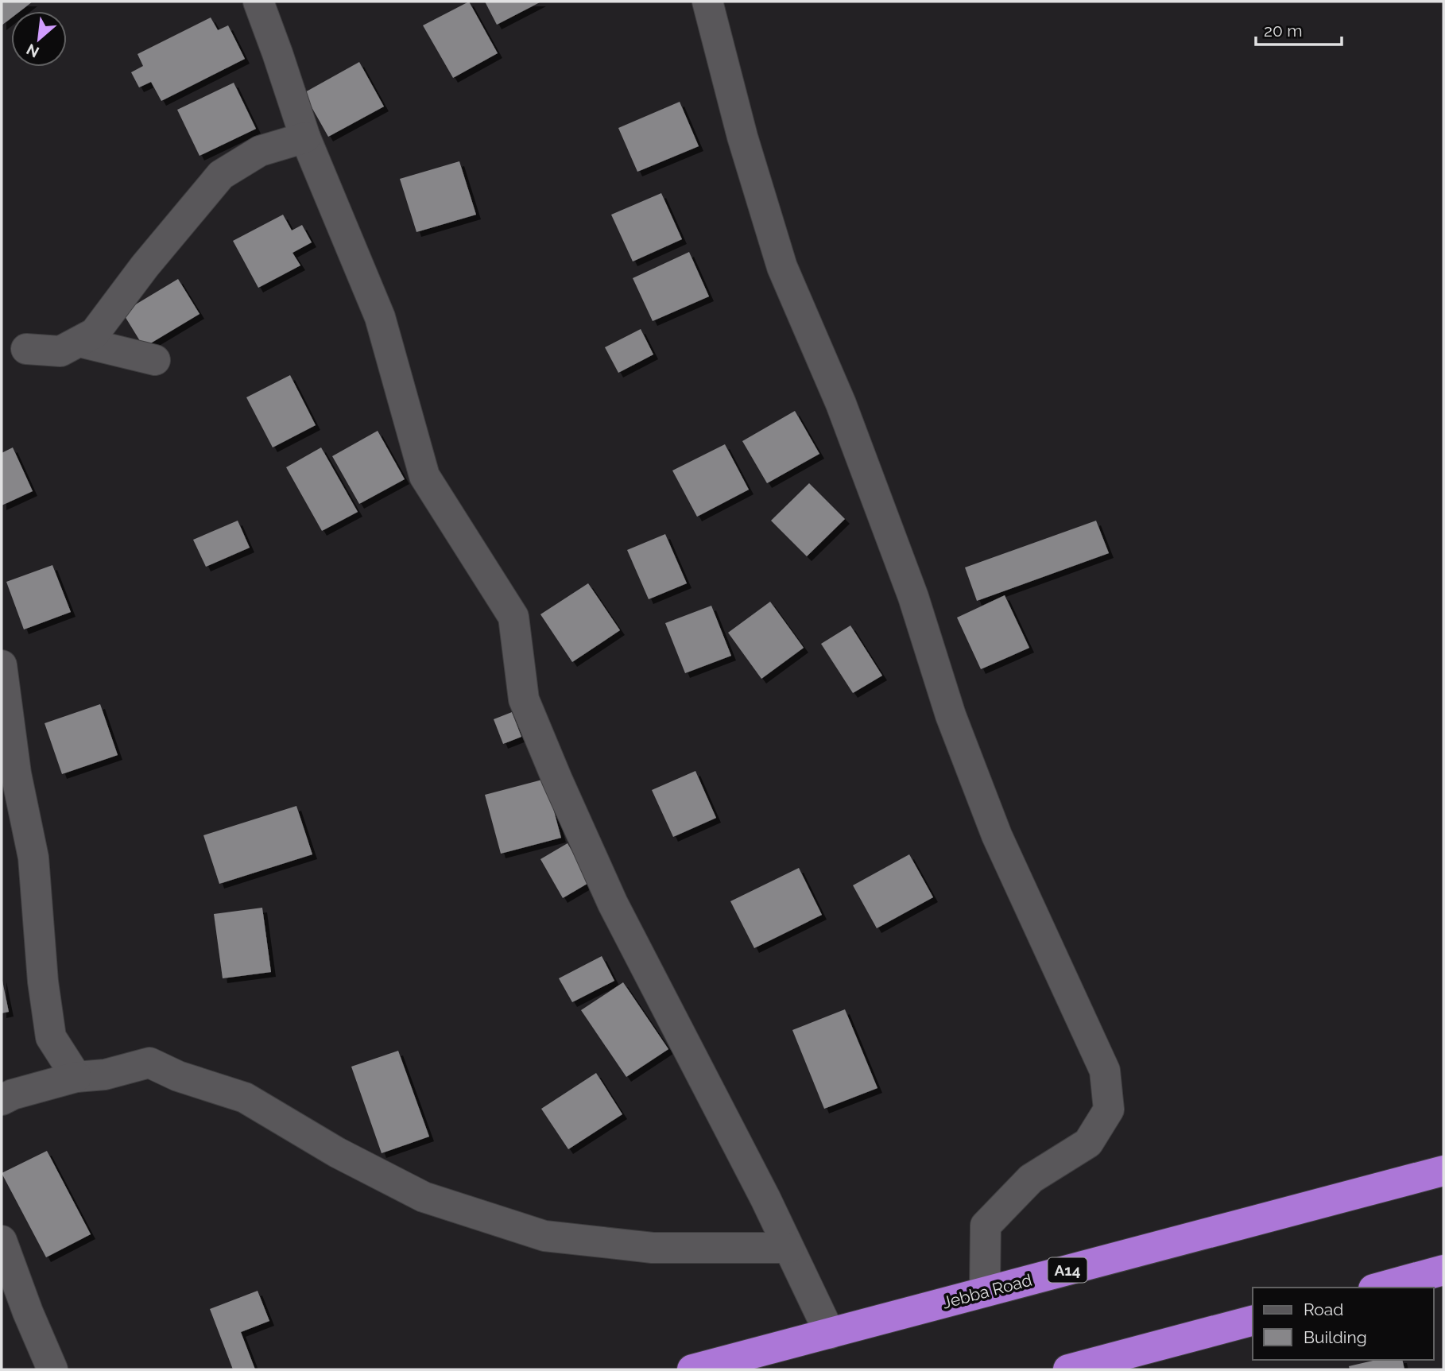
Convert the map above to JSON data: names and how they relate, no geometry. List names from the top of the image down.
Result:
{
  "streets": {
    "highway": ["A14", "Jebba Road"]
  },
  "legend": ["Road", "Building"],
  "scale_bar": "20 m",
  "north": "bottom left"
}
